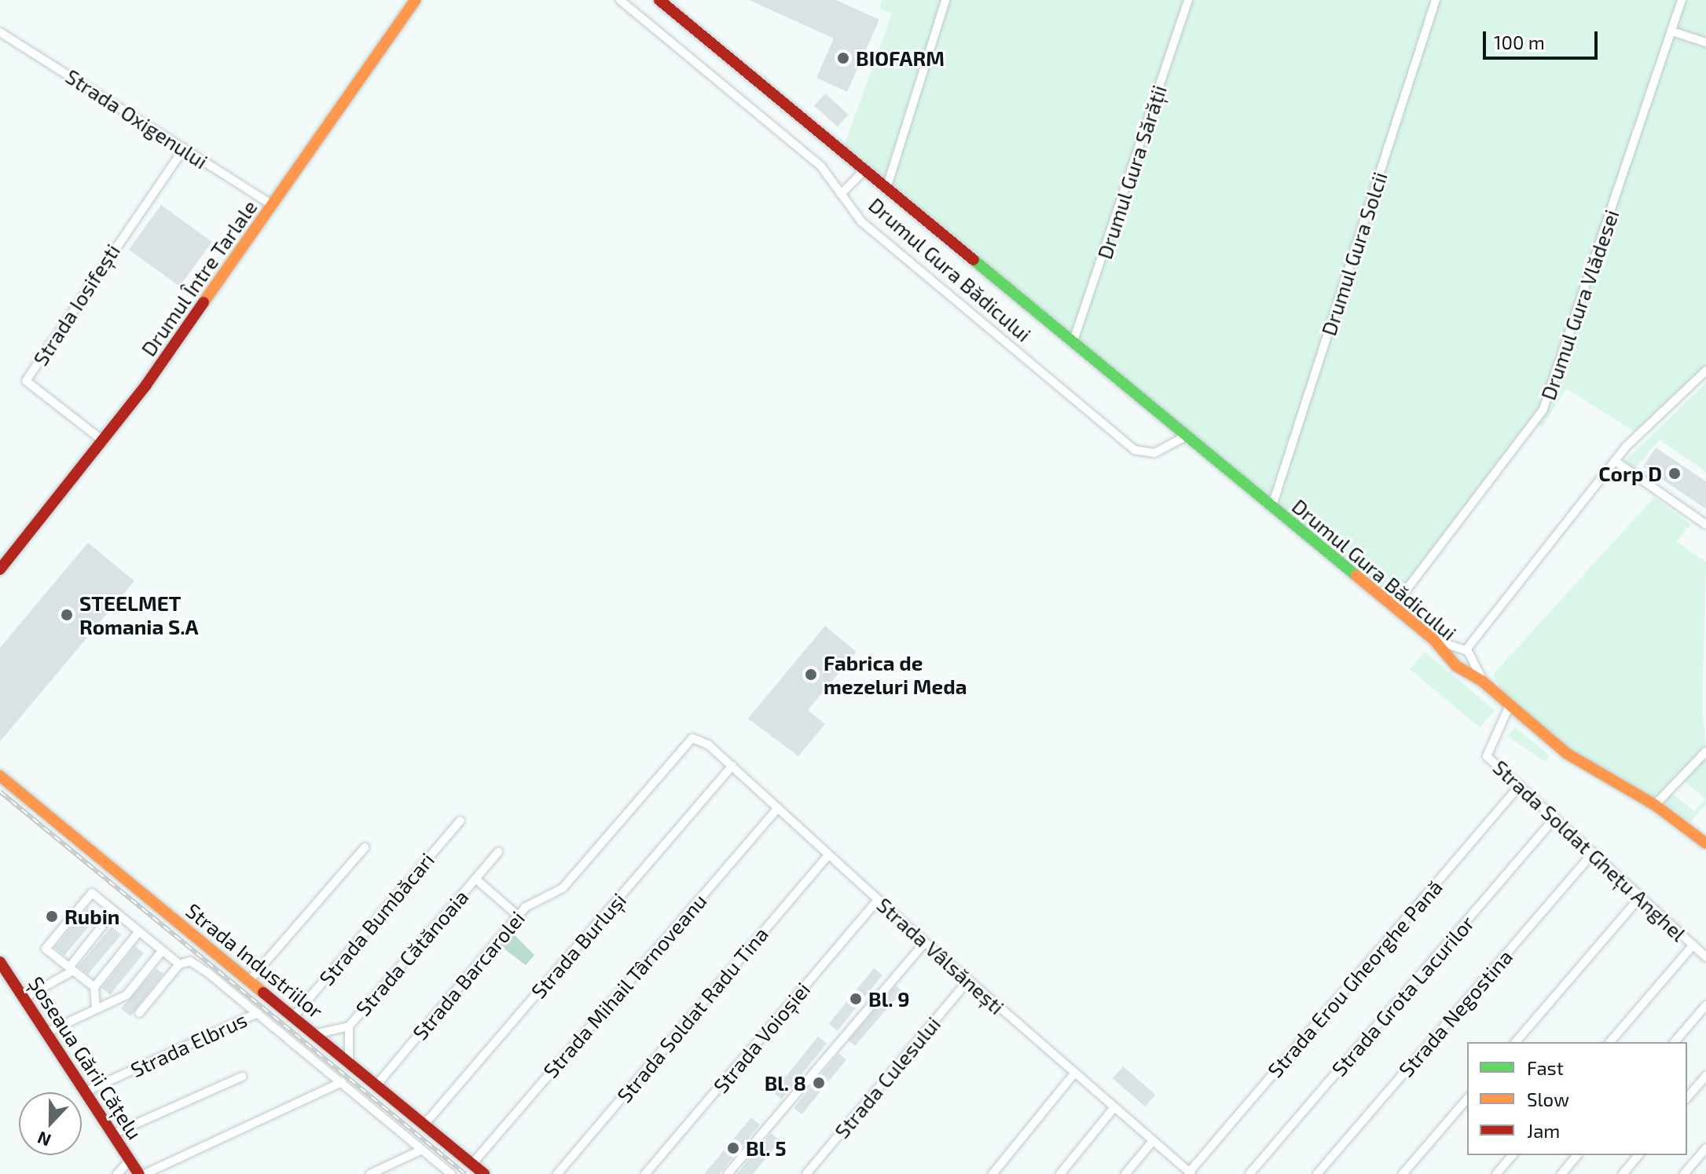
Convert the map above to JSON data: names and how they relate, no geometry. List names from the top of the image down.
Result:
{
  "streets": {
    "main road": [
      "Drumul Gura Bădicului",
      "Drumul Între Tarlale",
      "Strada Industriilor",
      "Șoseaua Gării Cățelu"
    ],
    "street": [
      "Strada Oxigenului",
      "Drumul Gura Sărății",
      "Drumul Gura Solcii",
      "Strada Iosifești",
      "Drumul Gura Vlădesei",
      "Strada Soldat Ghețu Anghel",
      "Strada Bumbăcari",
      "Strada Burluși",
      "Strada Cătănoaia",
      "Strada Vâlsănești",
      "Strada Barcarolei",
      "Strada Erou Gheorghe Pană",
      "Strada Mihail Târnoveanu",
      "Strada Grota Lacurilor",
      "Strada Negostina",
      "Strada Soldat Radu Tina",
      "Strada Voioșiei",
      "Strada Elbrus",
      "Strada Culesului"
    ]
  },
  "crossings": [
    ["Strada Oxigenului", "Drumul Între Tarlale"],
    ["Strada Oxigenului", "Strada Iosifești"],
    ["Drumul Gura Sărății", "Drumul Gura Bădicului"],
    ["Drumul Gura Solcii", "Drumul Gura Bădicului"],
    ["Drumul Gura Bădicului", "Drumul Gura Vlădesei"],
    ["Drumul Gura Bădicului", "Strada Soldat Ghețu Anghel"],
    ["Drumul Între Tarlale", "Strada Iosifești"],
    ["Strada Soldat Ghețu Anghel", "Strada Erou Gheorghe Pană"],
    ["Strada Soldat Ghețu Anghel", "Strada Grota Lacurilor"],
    ["Strada Soldat Ghețu Anghel", "Strada Negostina"],
    ["Strada Bumbăcari", "Strada Industriilor"],
    ["Strada Burluși", "Strada Vâlsănești"],
    ["Strada Burluși", "Strada Industriilor"],
    ["Strada Cătănoaia", "Strada Industriilor"],
    ["Strada Cătănoaia", "Strada Barcarolei"],
    ["Strada Vâlsănești", "Strada Barcarolei"],
    ["Strada Vâlsănești", "Strada Erou Gheorghe Pană"],
    ["Strada Vâlsănești", "Strada Mihail Târnoveanu"],
    ["Strada Vâlsănești", "Strada Soldat Radu Tina"],
    ["Strada Vâlsănești", "Strada Voioșiei"],
    ["Strada Vâlsănești", "Strada Culesului"],
    ["Strada Industriilor", "Strada Barcarolei"],
    ["Strada Industriilor", "Strada Mihail Târnoveanu"],
    ["Strada Elbrus", "Șoseaua Gării Cățelu"]
  ],
  "places": [
    "BIOFARM",
    "Corp D",
    "STEELMET Romania S.A",
    "Fabrica de mezeluri Meda",
    "Rubin",
    "Bl. 9",
    "Bl. 8",
    "Bl. 5"
  ],
  "legend": ["Fast", "Slow", "Jam"],
  "scale_bar": "100 m",
  "north": "bottom"
}
